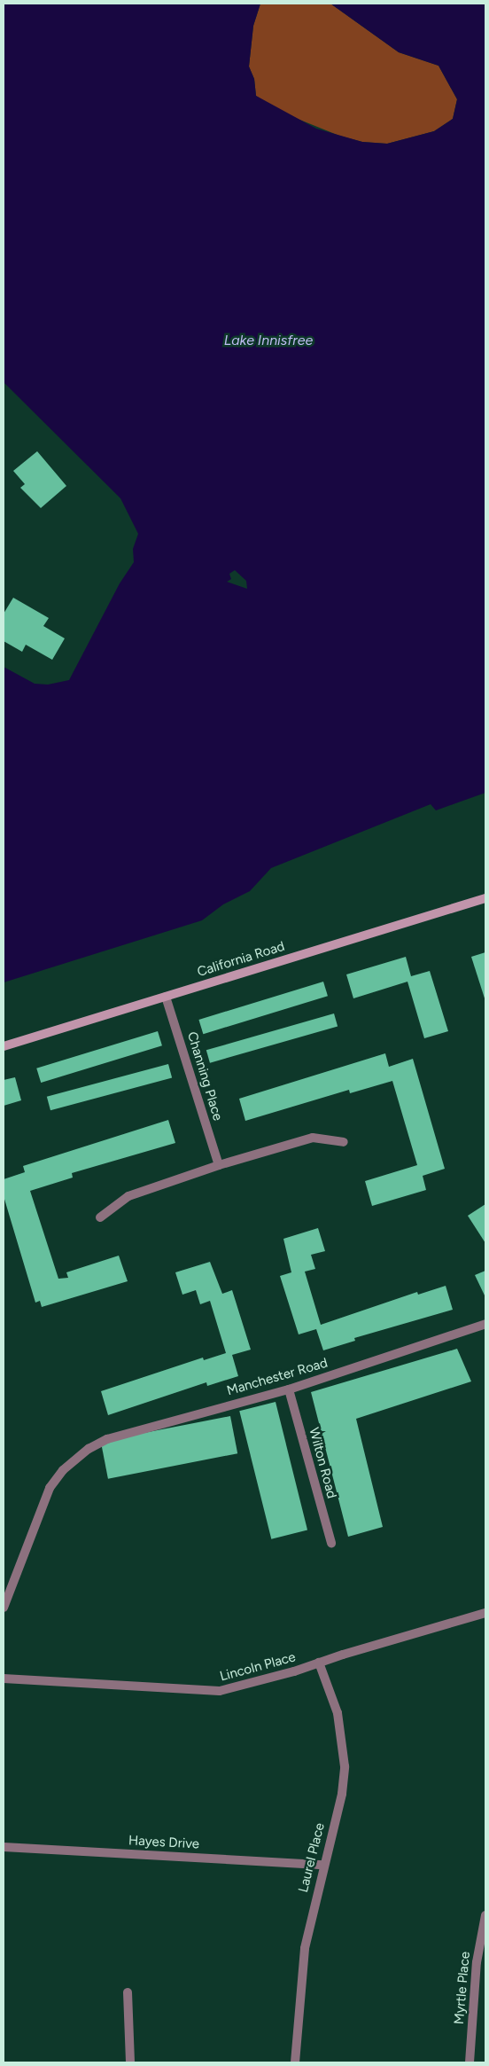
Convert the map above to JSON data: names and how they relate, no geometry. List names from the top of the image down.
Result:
{
  "streets": {
    "main road": ["California Road"],
    "street": [
      "Channing Place",
      "Manchester Road",
      "Wilton Road",
      "Lincoln Place",
      "Hayes Drive",
      "Laurel Place",
      "Myrtle Place"
    ]
  },
  "crossings": [
    ["California Road", "Channing Place"],
    ["Manchester Road", "Wilton Road"],
    ["Lincoln Place", "Laurel Place"],
    ["Hayes Drive", "Laurel Place"]
  ],
  "water": ["Lake Innisfree"]
}
